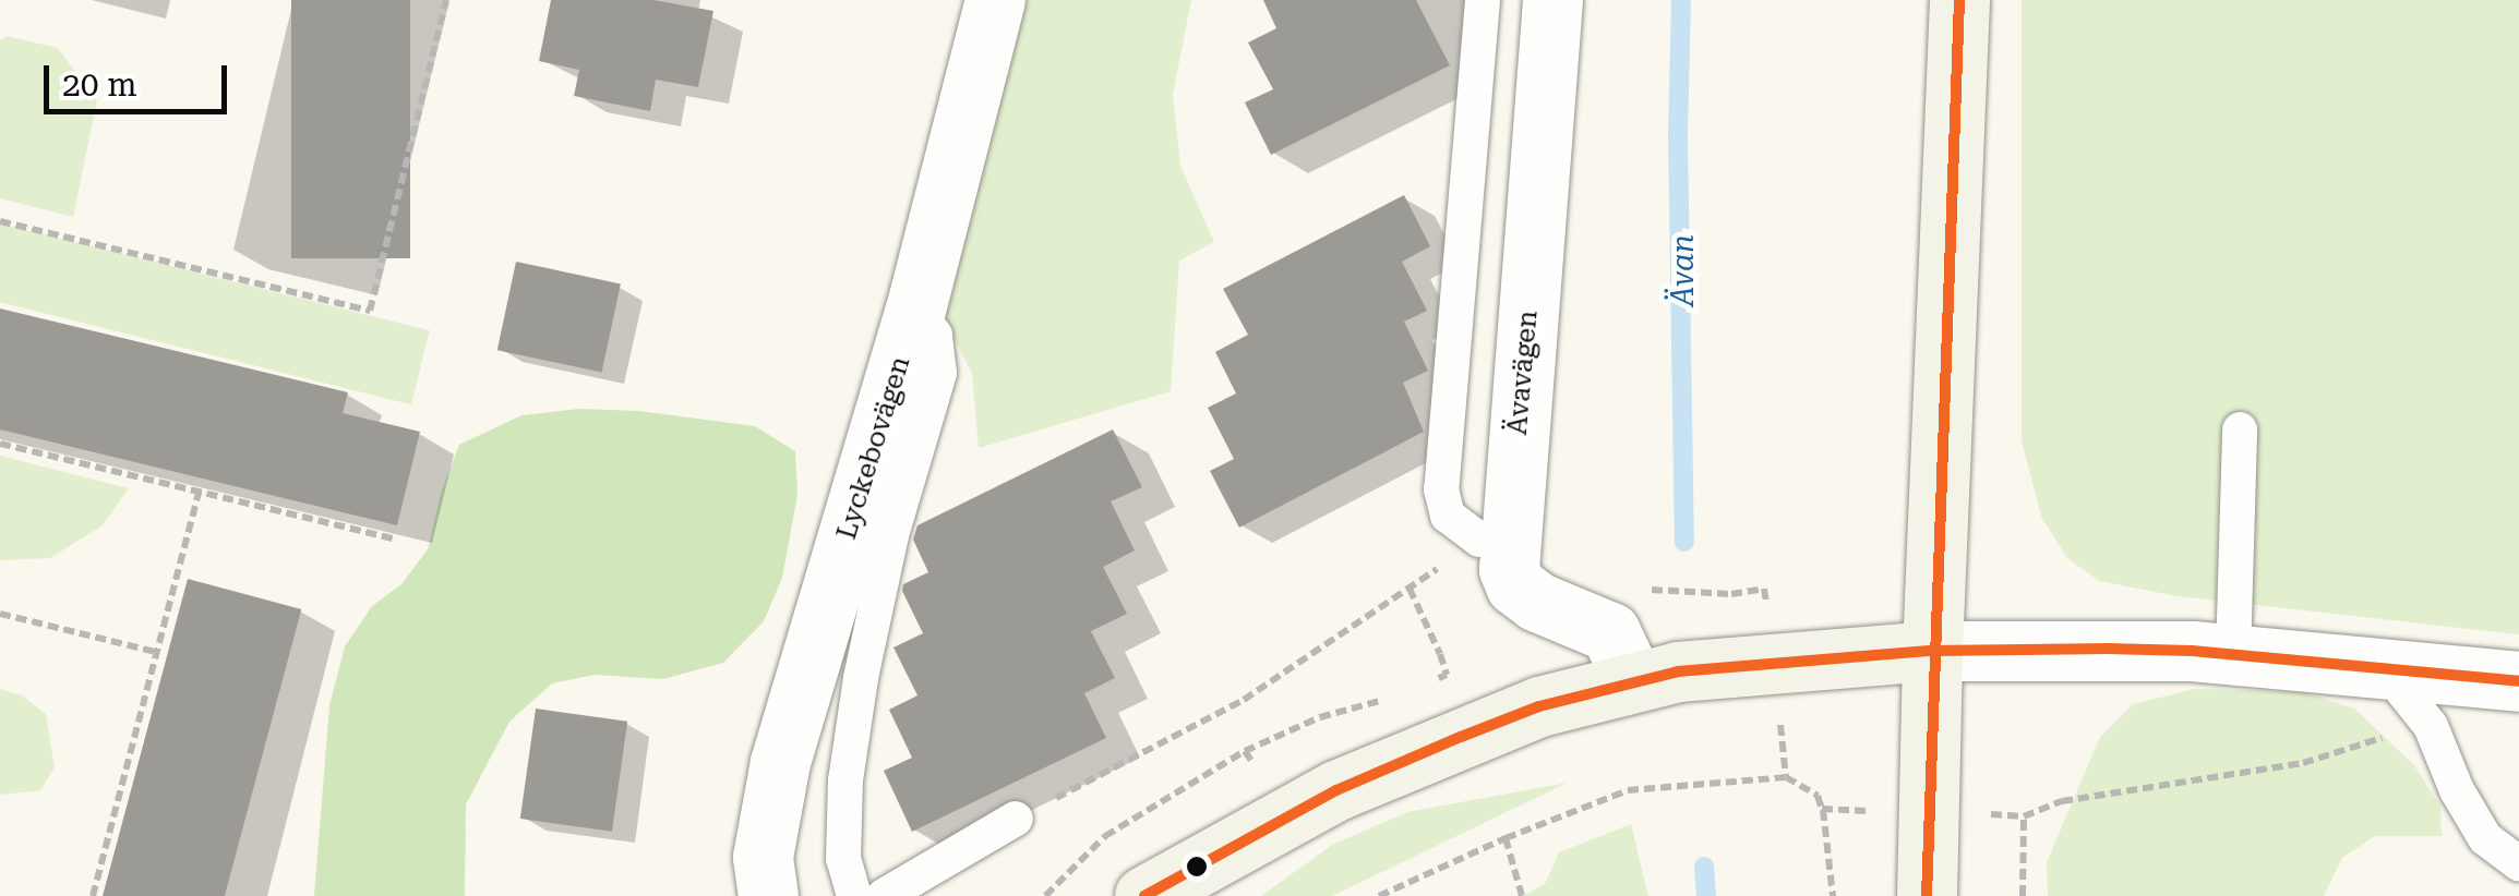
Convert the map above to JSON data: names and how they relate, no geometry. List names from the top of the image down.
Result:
{
  "streets": {
    "street": ["Ävavägen", "Lyckebovägen"]
  },
  "water": ["Ävan"],
  "scale_bar": "20 m"
}
